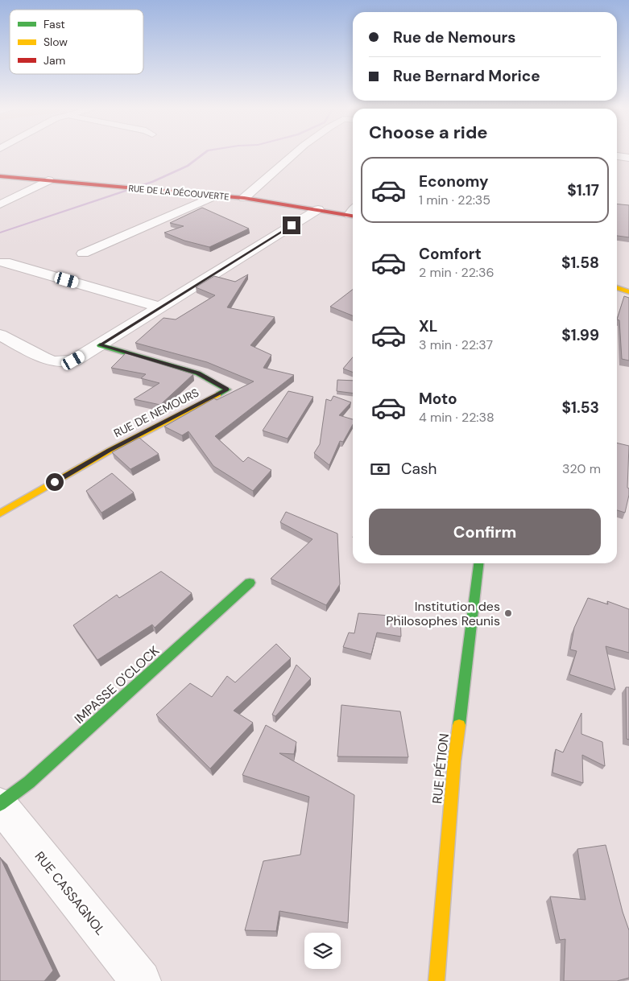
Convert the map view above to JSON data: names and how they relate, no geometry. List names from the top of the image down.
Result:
{
  "streets": {
    "street": [
      "RUE DE LA DÉCOUVERTE",
      "RUE DE NEMOURS",
      "IMPASSE O'CLOCK",
      "RUE PÉTION",
      "RUE CASSAGNOL"
    ]
  },
  "crossings": [
    ["IMPASSE O'CLOCK", "RUE CASSAGNOL"]
  ],
  "places": ["Institution des Philosophes Reunis"],
  "legend": ["Fast", "Slow", "Jam"],
  "page": {
    "banner": ["Rue de Nemours", "Rue Bernard Morice"],
    "heading": "Choose a ride",
    "list": [
      {
        "name": "Economy",
        "note": "1 min · 22:35",
        "value": "$1.17"
      },
      {
        "name": "Comfort",
        "note": "2 min · 22:36",
        "value": "$1.58"
      },
      {
        "name": "XL",
        "note": "3 min · 22:37",
        "value": "$1.99"
      },
      {
        "name": "Moto",
        "note": "4 min · 22:38",
        "value": "$1.53"
      }
    ],
    "pay": ["Cash", "320 m"],
    "buttons": "Confirm"
  }
}
